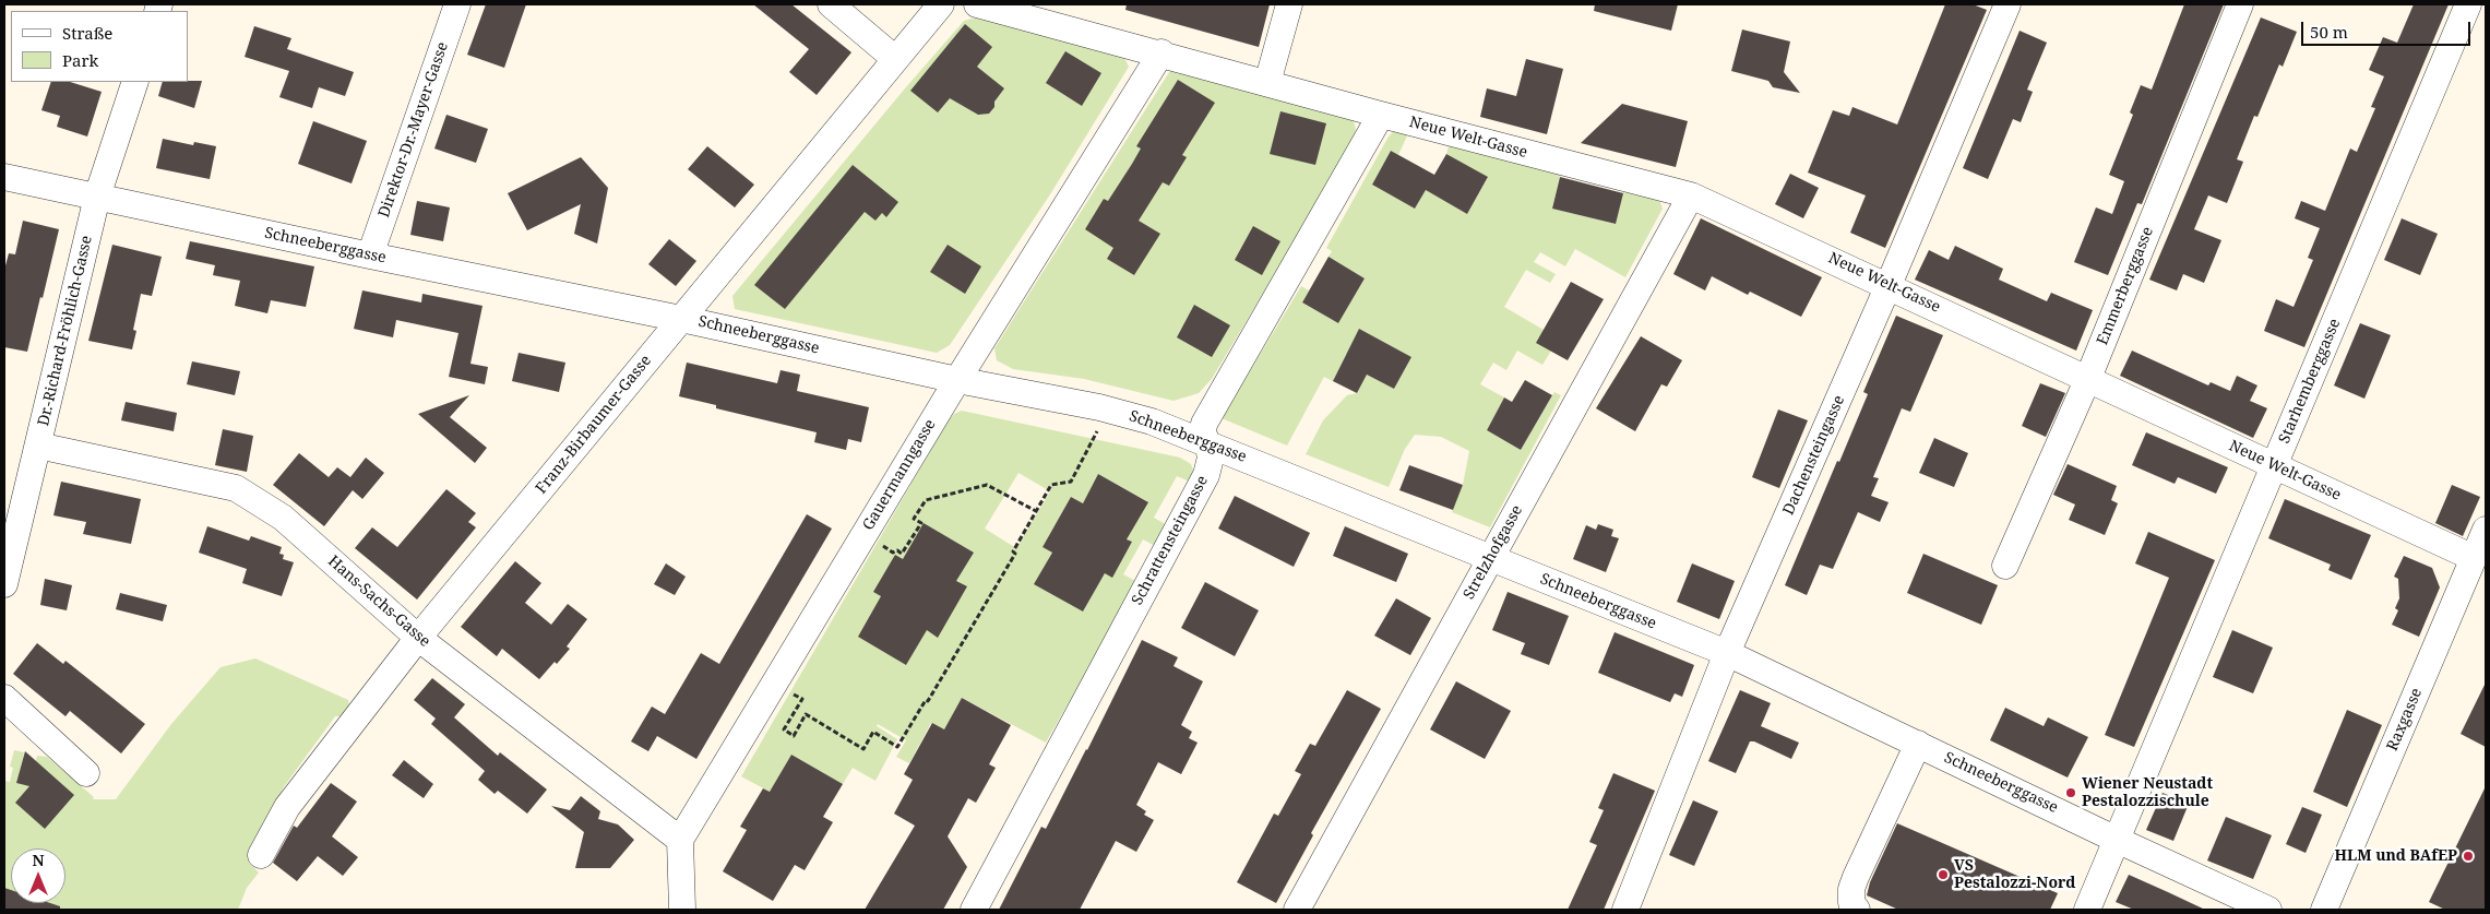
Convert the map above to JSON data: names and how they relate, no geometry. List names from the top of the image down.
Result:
{
  "streets": {
    "street": [
      "Direktor-Dr.-Mayer-Gasse",
      "Neue Welt-Gasse",
      "Schneeberggasse",
      "Emmerberggasse",
      "Dr.-Richard-Fröhlich-Gasse",
      "Starhemberggasse",
      "Franz-Birbaumer-Gasse",
      "Dachensteingasse",
      "Gauermanngasse",
      "Schrattensteingasse",
      "Strelzhofgasse",
      "Hans-Sachs-Gasse",
      "Raxgasse"
    ]
  },
  "crossings": [
    ["Direktor-Dr.-Mayer-Gasse", "Schneeberggasse"],
    ["Neue Welt-Gasse", "Emmerberggasse"],
    ["Neue Welt-Gasse", "Starhemberggasse"],
    ["Neue Welt-Gasse", "Dachensteingasse"],
    ["Neue Welt-Gasse", "Gauermanngasse"],
    ["Neue Welt-Gasse", "Schrattensteingasse"],
    ["Neue Welt-Gasse", "Strelzhofgasse"],
    ["Neue Welt-Gasse", "Raxgasse"],
    ["Schneeberggasse", "Dr.-Richard-Fröhlich-Gasse"],
    ["Schneeberggasse", "Starhemberggasse"],
    ["Schneeberggasse", "Franz-Birbaumer-Gasse"],
    ["Schneeberggasse", "Dachensteingasse"],
    ["Schneeberggasse", "Gauermanngasse"],
    ["Schneeberggasse", "Schrattensteingasse"],
    ["Schneeberggasse", "Strelzhofgasse"],
    ["Dr.-Richard-Fröhlich-Gasse", "Hans-Sachs-Gasse"],
    ["Franz-Birbaumer-Gasse", "Hans-Sachs-Gasse"],
    ["Gauermanngasse", "Hans-Sachs-Gasse"]
  ],
  "places": ["Wiener Neustadt Pestalozzischule", "HLM und BAfEP", "VS Pestalozzi-Nord"],
  "legend": ["Straße", "Park"],
  "scale_bar": "50 m",
  "north": "top"
}
